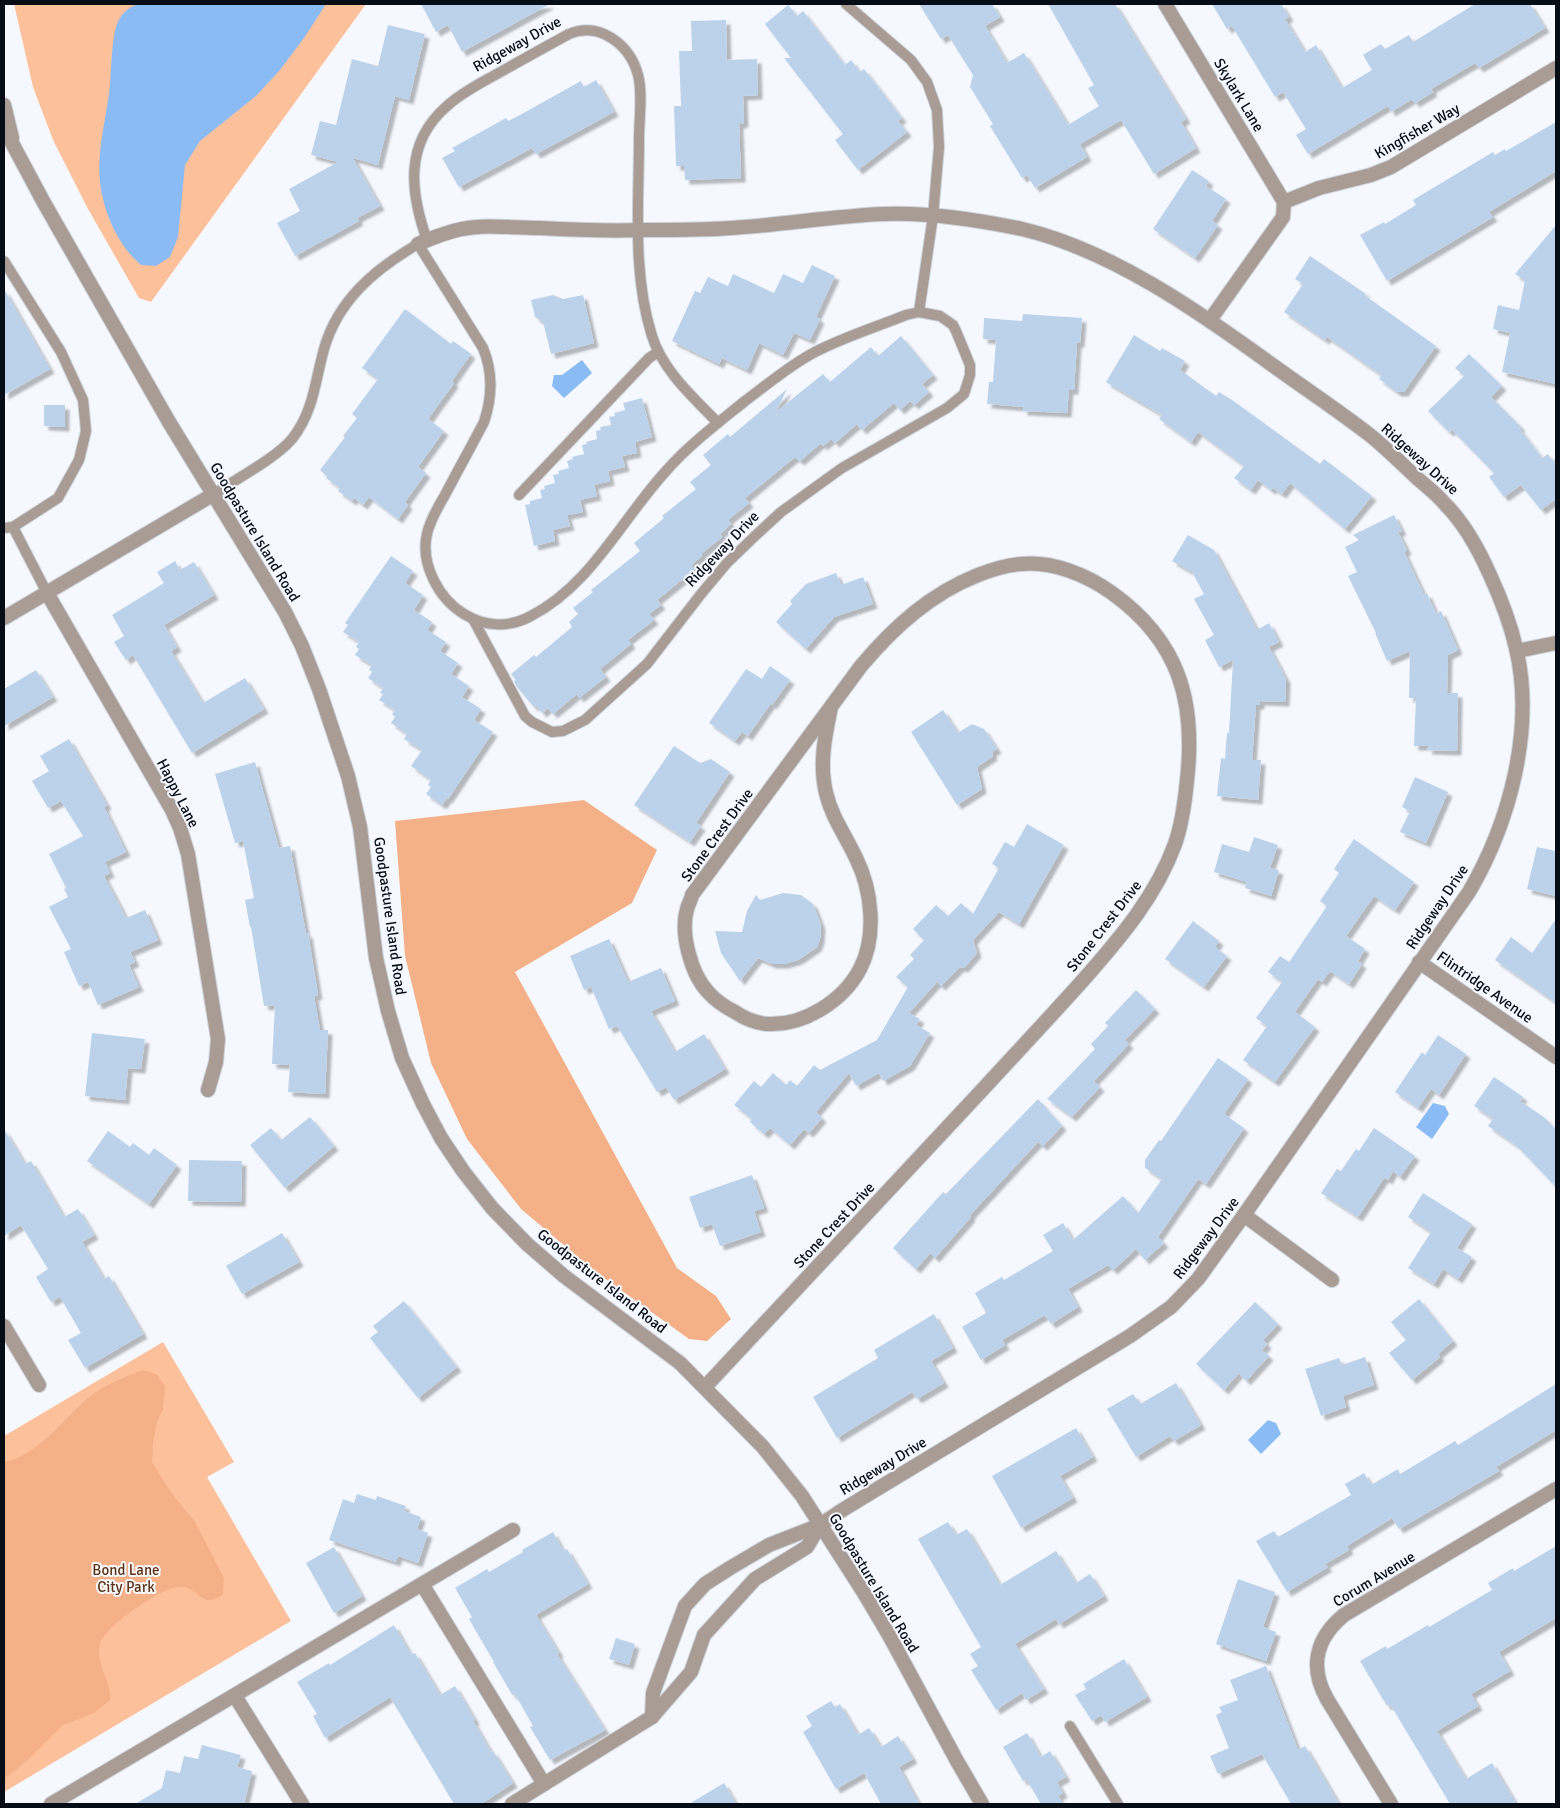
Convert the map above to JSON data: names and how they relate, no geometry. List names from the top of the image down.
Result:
{
  "streets": {
    "street": [
      "Ridgeway Drive",
      "Skylark Lane",
      "Kingfisher Way",
      "Goodpasture Island Road",
      "Happy Lane",
      "Stone Crest Drive",
      "Flintridge Avenue",
      "Corum Avenue"
    ]
  },
  "crossings": [
    ["Ridgeway Drive", "Goodpasture Island Road"],
    ["Ridgeway Drive", "Flintridge Avenue"],
    ["Skylark Lane", "Kingfisher Way"],
    ["Goodpasture Island Road", "Stone Crest Drive"]
  ],
  "parks": ["Bond Lane City Park"]
}
